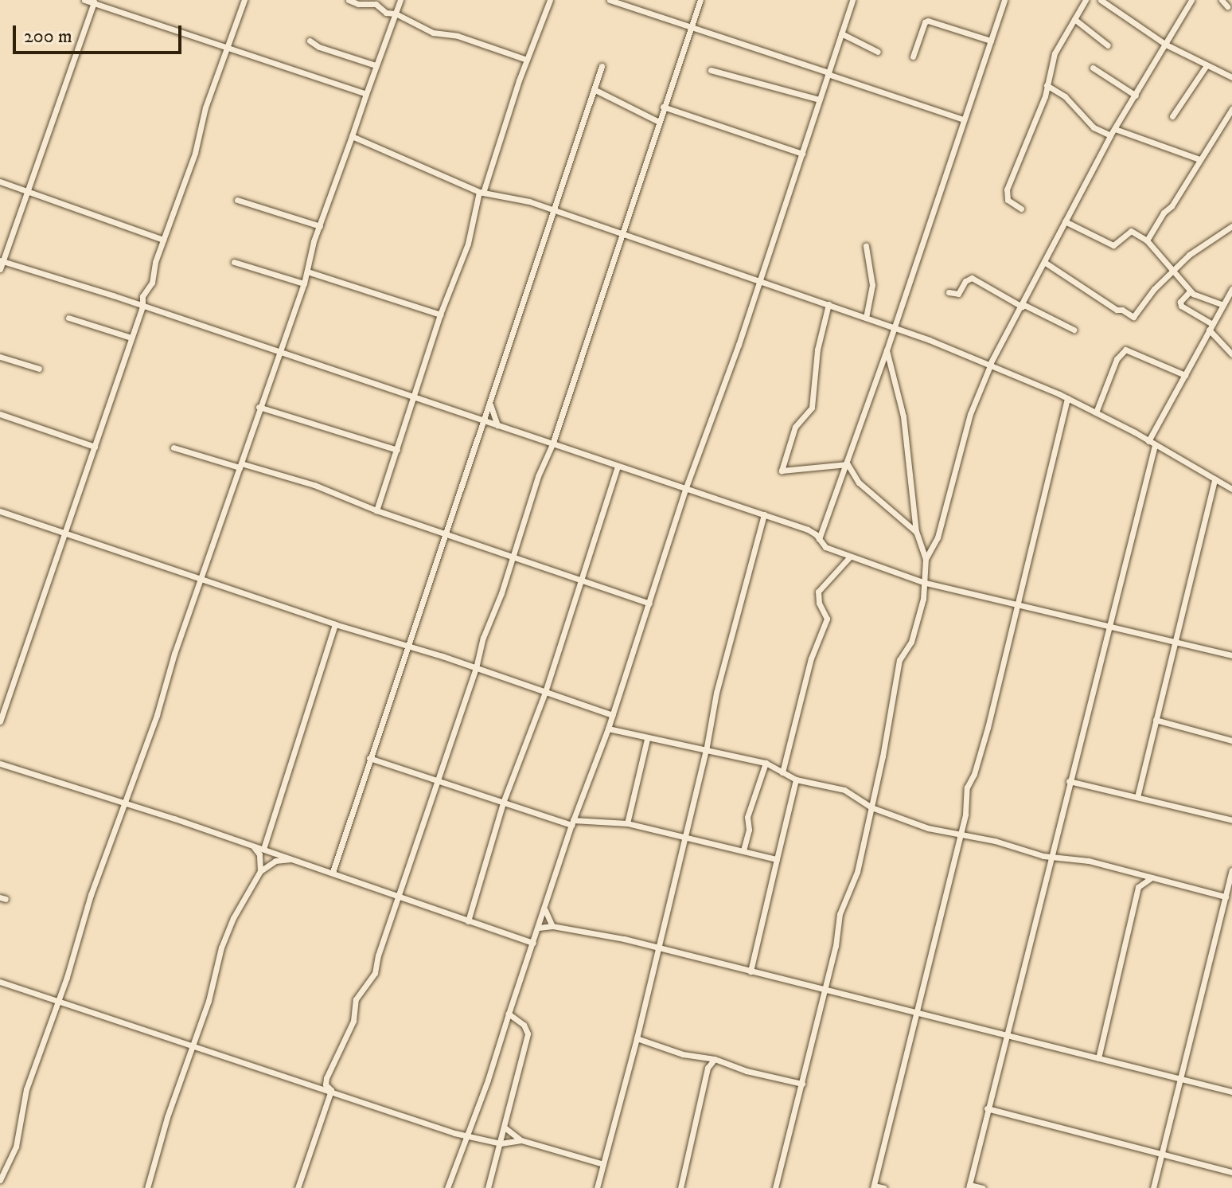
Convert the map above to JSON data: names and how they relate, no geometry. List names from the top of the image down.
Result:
{
  "scale_bar": "200 m"
}
